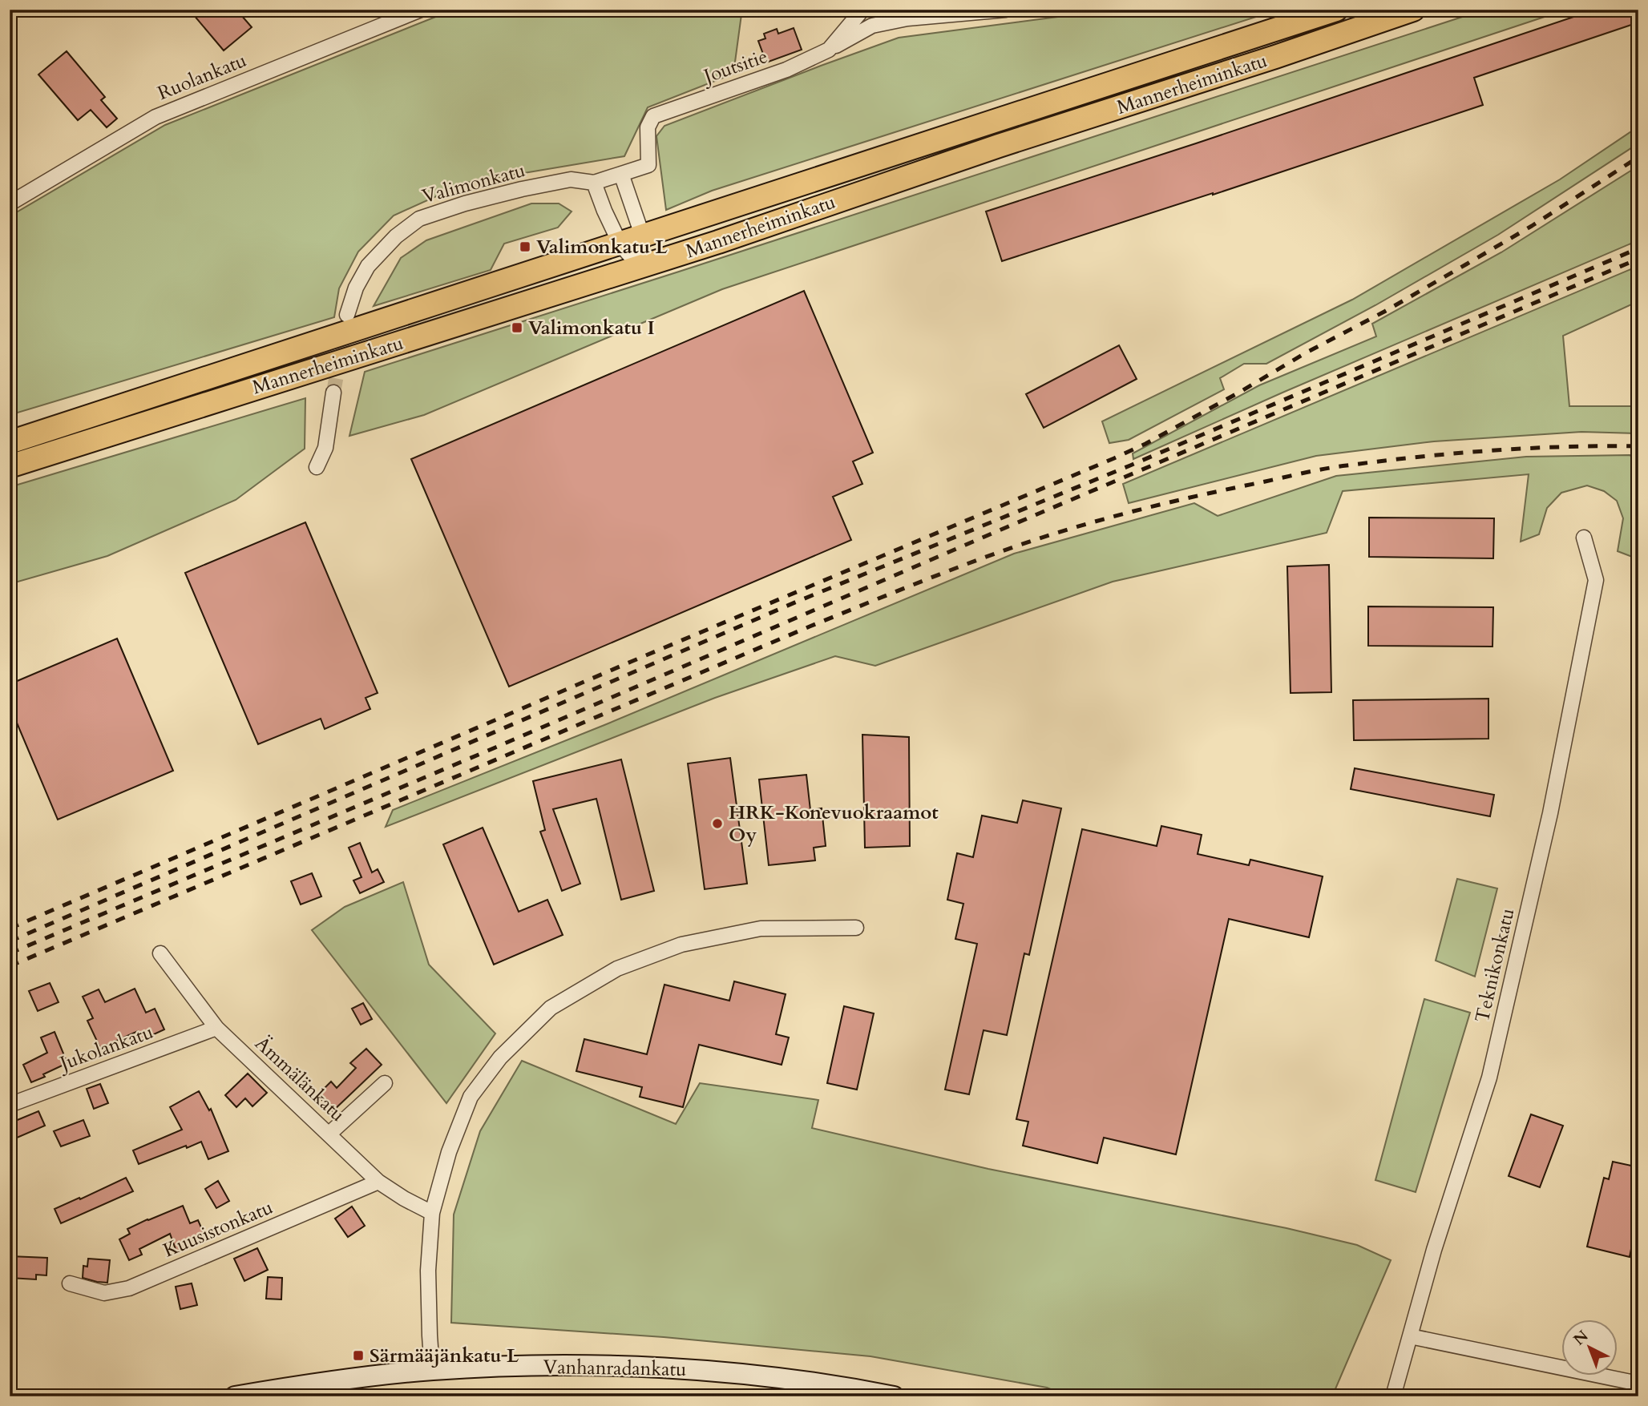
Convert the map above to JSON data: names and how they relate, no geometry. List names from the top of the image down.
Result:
{
  "streets": {
    "main road": ["Mannerheiminkatu"],
    "street": [
      "Joutsitie",
      "Ruolankatu",
      "Valimonkatu",
      "Teknikonkatu",
      "Jukolankatu",
      "Ämmälänkatu",
      "Kuusistonkatu",
      "Vanhanradankatu"
    ]
  },
  "crossings": [
    ["Joutsitie", "Valimonkatu"],
    ["Jukolankatu", "Ämmälänkatu"],
    ["Ämmälänkatu", "Kuusistonkatu"]
  ],
  "places": {
    "transit": ["Valimonkatu L", "Valimonkatu I", "Särmääjänkatu L"],
    "other": ["HRK-Konevuokraamot Oy"]
  },
  "north": "top left"
}
